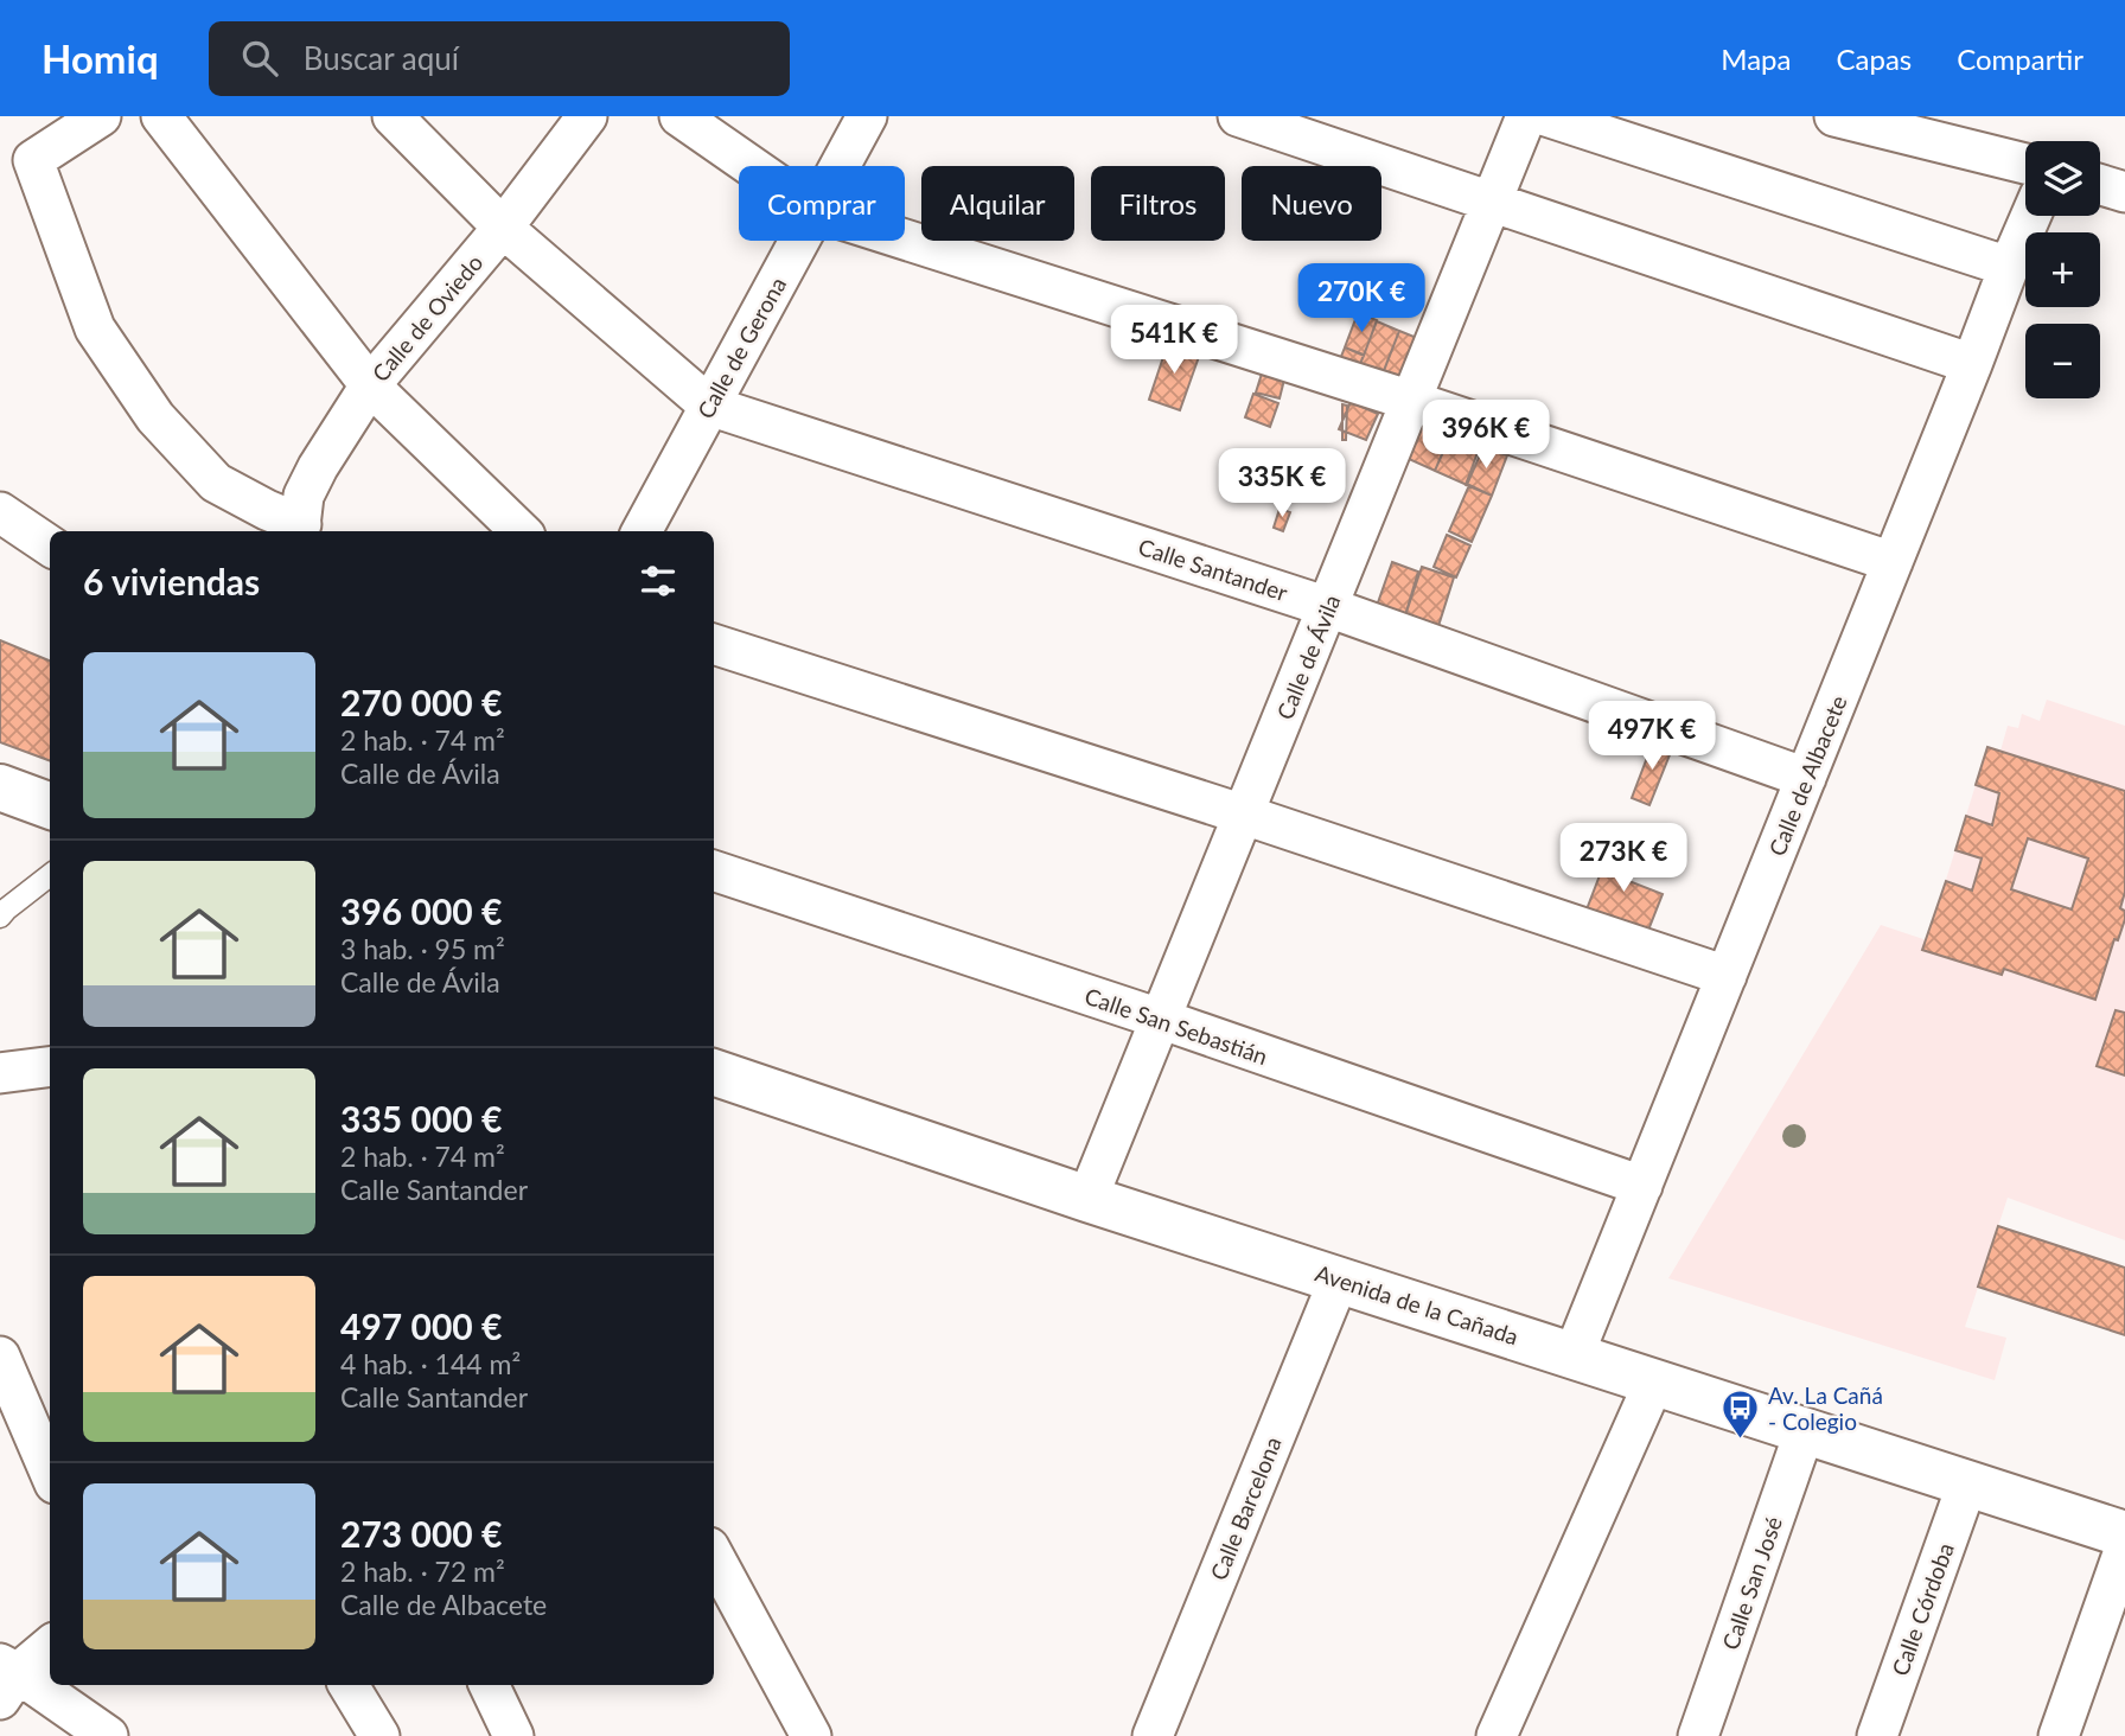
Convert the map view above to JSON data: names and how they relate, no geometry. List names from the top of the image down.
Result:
{
  "streets": {
    "street": [
      "Calle de Oviedo",
      "Calle de Gerona",
      "Calle Santander",
      "Calle de Ávila",
      "Calle de Albacete",
      "Calle San Sebastián",
      "Avenida de la Cañada",
      "Calle Barcelona",
      "Calle San José",
      "Calle Córdoba"
    ]
  },
  "crossings": [
    ["Calle de Gerona", "Calle Santander"],
    ["Calle Santander", "Calle de Ávila"],
    ["Calle Santander", "Calle de Albacete"],
    ["Calle de Ávila", "Calle San Sebastián"],
    ["Calle de Ávila", "Avenida de la Cañada"],
    ["Calle de Albacete", "Calle San Sebastián"],
    ["Calle de Albacete", "Avenida de la Cañada"],
    ["Avenida de la Cañada", "Calle Barcelona"],
    ["Avenida de la Cañada", "Calle San José"],
    ["Avenida de la Cañada", "Calle Córdoba"]
  ],
  "places": {
    "bus stop": ["Av. La Cañá - Colegio"]
  },
  "page": {
    "header": "Homiq",
    "search": "Buscar aquí",
    "nav": ["Mapa", "Capas", "Compartir"],
    "map_buttons": ["+", "−"],
    "chip": [
      "Comprar",
      "Alquilar",
      "Filtros",
      "Nuevo"
    ],
    "price": [
      "270K €",
      "541K €",
      "396K €",
      "335K €",
      "497K €",
      "273K €"
    ],
    "heading": "6 viviendas",
    "list": [
      {
        "name": "270 000 €",
        "note": "2 hab. · 74 m² · Calle de Ávila"
      },
      {
        "name": "396 000 €",
        "note": "3 hab. · 95 m² · Calle de Ávila"
      },
      {
        "name": "335 000 €",
        "note": "2 hab. · 74 m² · Calle Santander"
      },
      {
        "name": "497 000 €",
        "note": "4 hab. · 144 m² · Calle Santander"
      },
      {
        "name": "273 000 €",
        "note": "2 hab. · 72 m² · Calle de Albacete"
      }
    ]
  }
}
